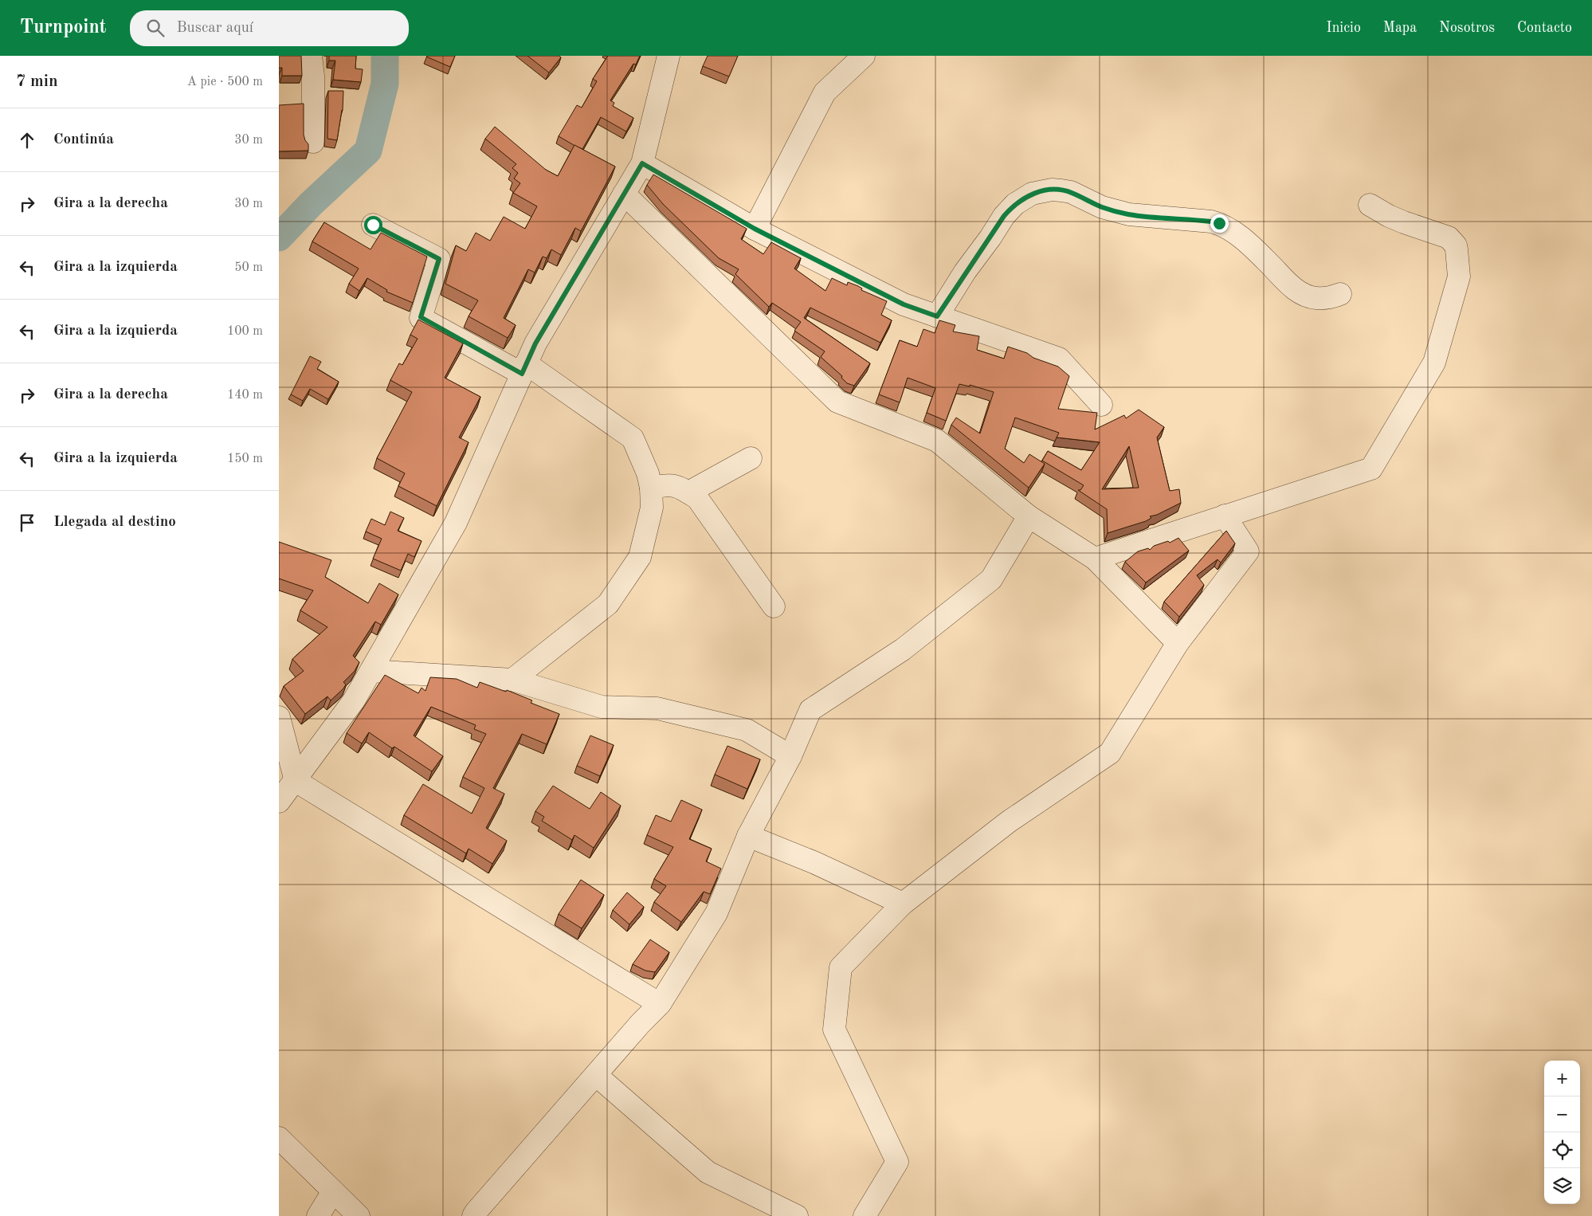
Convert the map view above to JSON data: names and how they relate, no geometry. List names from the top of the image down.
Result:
{
  "page": {
    "header": "Turnpoint",
    "search": "Buscar aquí",
    "nav": [
      "Inicio",
      "Mapa",
      "Nosotros",
      "Contacto"
    ],
    "heading": ["7 min", "A pie · 500 m"],
    "list": [
      ["Continúa", "30 m"],
      ["Gira a la derecha", "30 m"],
      ["Gira a la izquierda", "50 m"],
      ["Gira a la izquierda", "100 m"],
      ["Gira a la derecha", "140 m"],
      ["Gira a la izquierda", "150 m"],
      "Llegada al destino"
    ],
    "map_buttons": ["+", "−"]
  }
}
